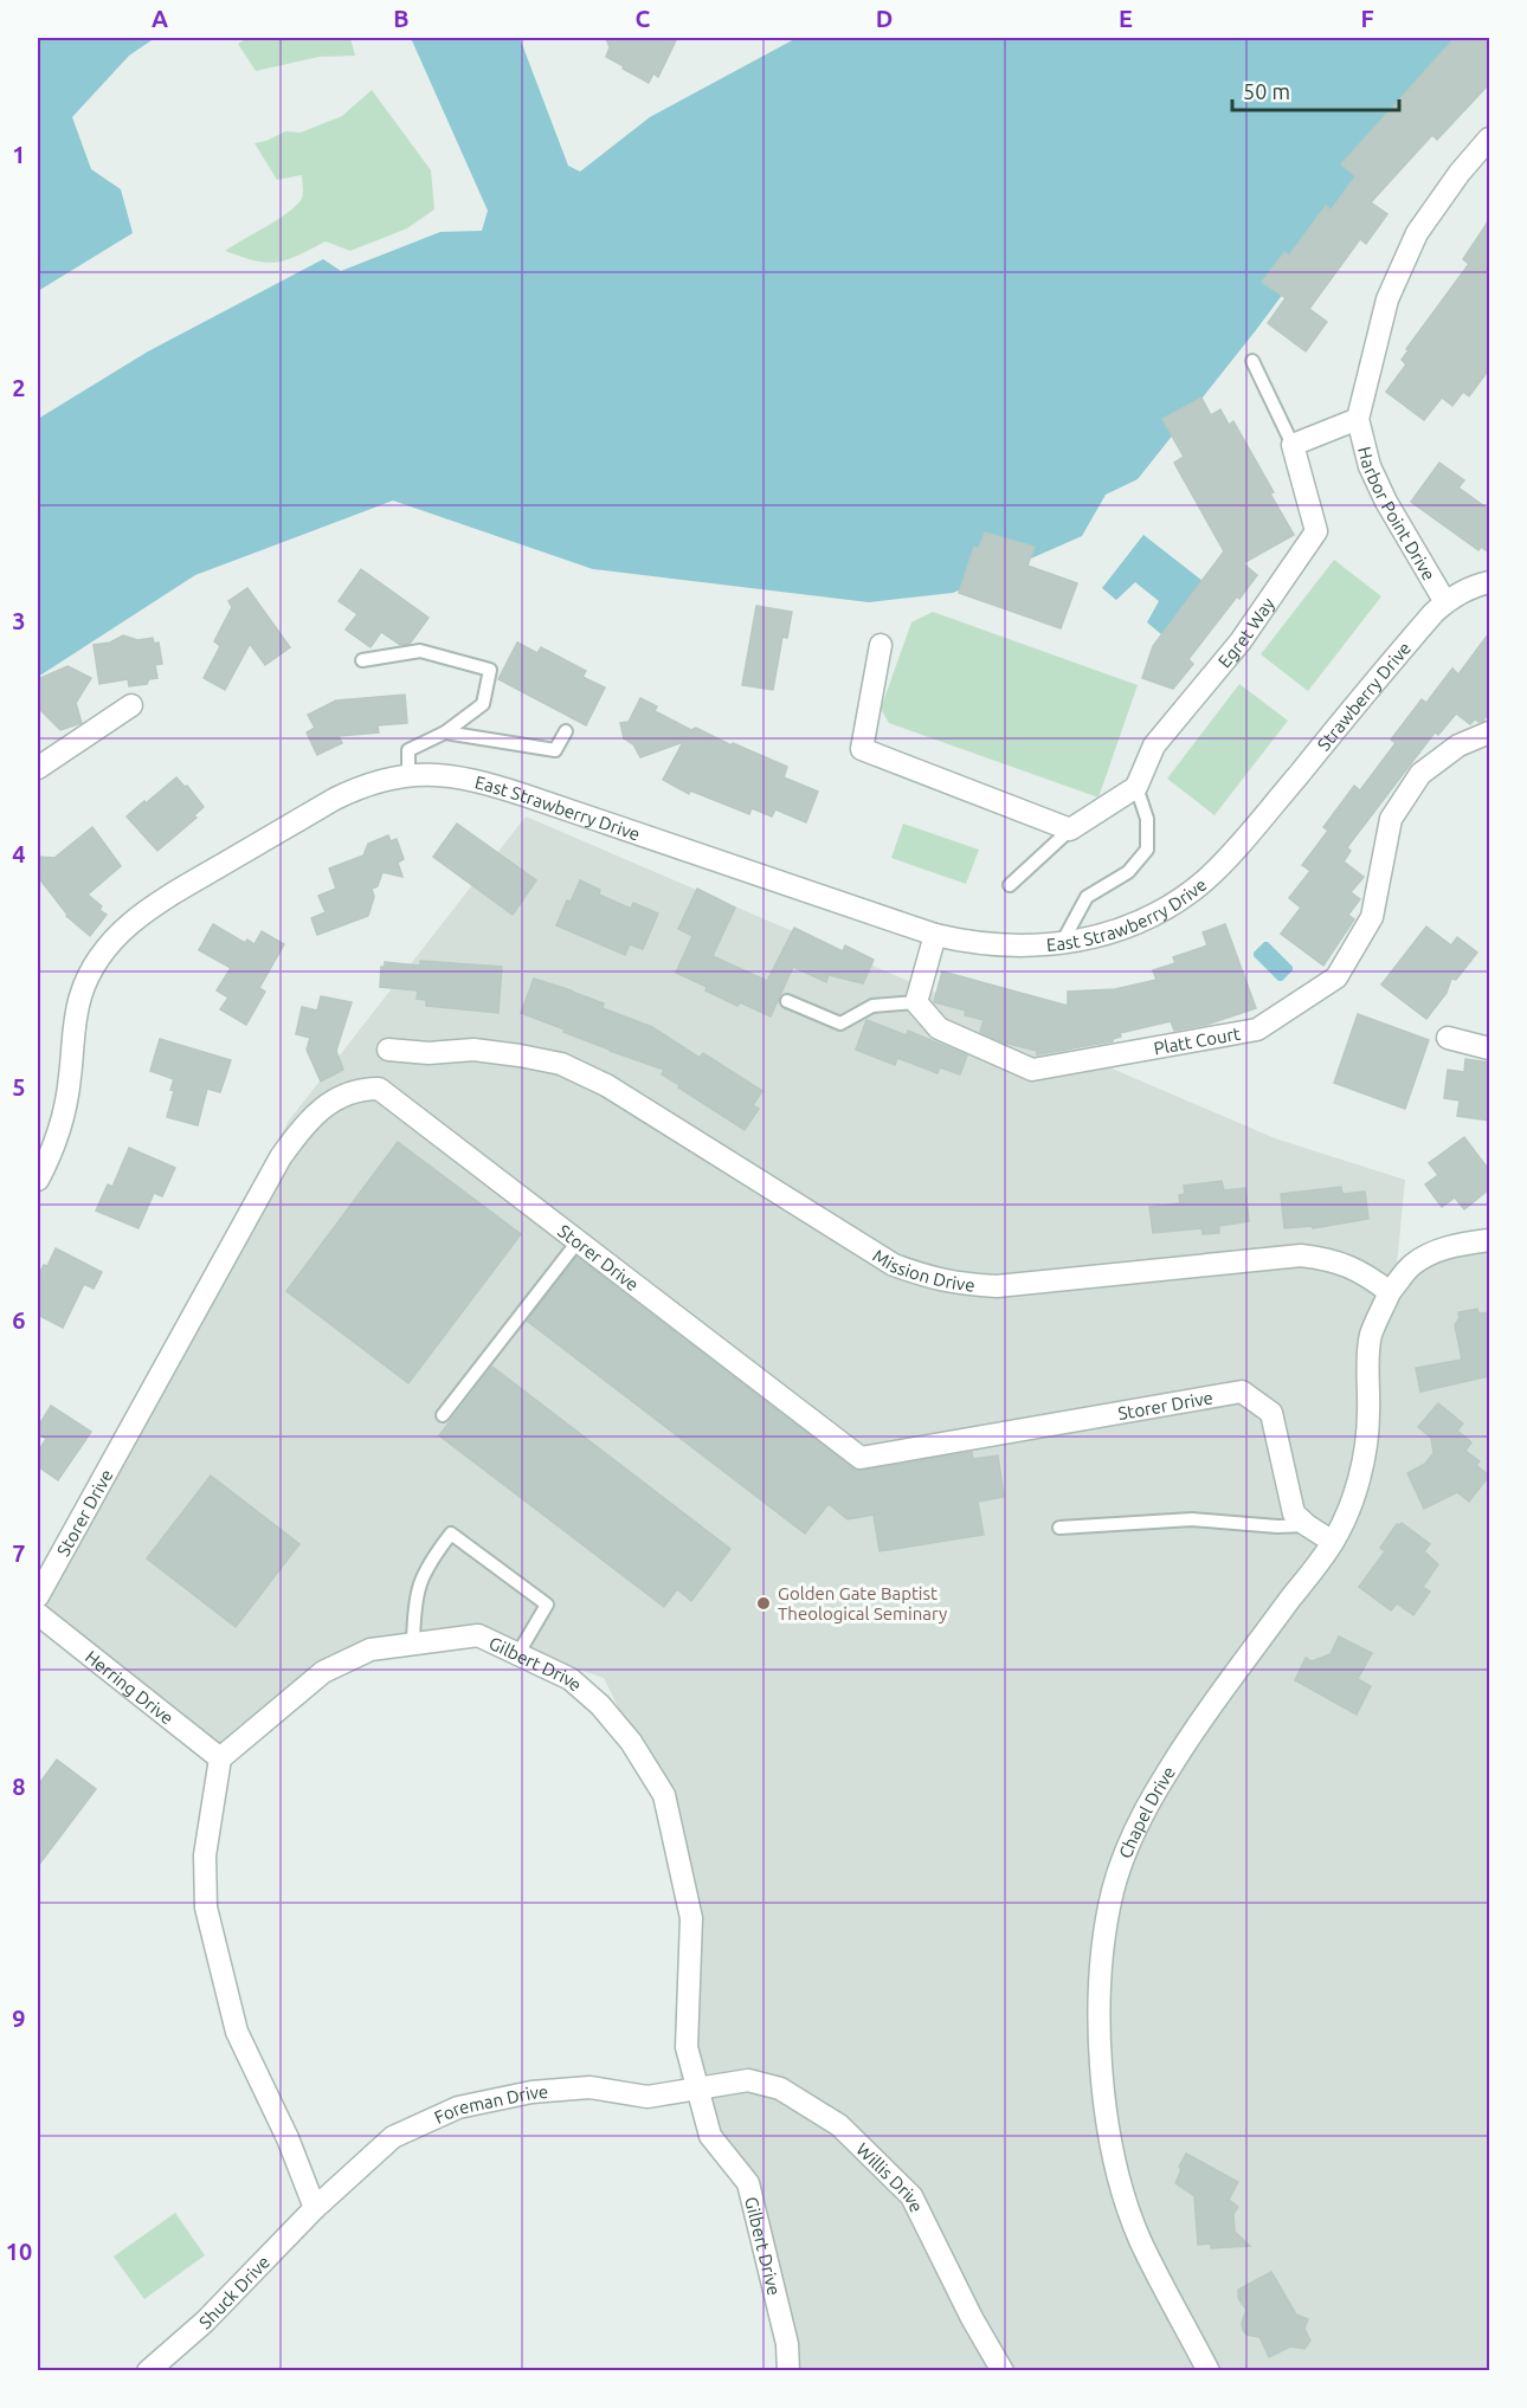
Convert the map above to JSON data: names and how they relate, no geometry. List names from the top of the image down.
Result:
{
  "streets": {
    "street": [
      "Harbor Point Drive",
      "Egret Way",
      "Strawberry Drive",
      "East Strawberry Drive",
      "Platt Court",
      "Storer Drive",
      "Mission Drive",
      "Gilbert Drive",
      "Herring Drive",
      "Chapel Drive",
      "Foreman Drive",
      "Willis Drive",
      "Shuck Drive"
    ]
  },
  "crossings": [
    ["Harbor Point Drive", "Strawberry Drive"],
    ["Strawberry Drive", "East Strawberry Drive"],
    ["Storer Drive", "Chapel Drive"],
    ["Mission Drive", "Chapel Drive"],
    ["Gilbert Drive", "Herring Drive"],
    ["Gilbert Drive", "Foreman Drive"],
    ["Gilbert Drive", "Willis Drive"],
    ["Foreman Drive", "Willis Drive"],
    ["Foreman Drive", "Shuck Drive"]
  ],
  "places": ["Golden Gate Baptist Theological Seminary"],
  "scale_bar": "50 m",
  "grid": {
    "columns": [
      "A",
      "B",
      "C",
      "D",
      "E",
      "F"
    ],
    "rows": [
      "1",
      "2",
      "3",
      "4",
      "5",
      "6",
      "7",
      "8",
      "9",
      "10"
    ]
  }
}
